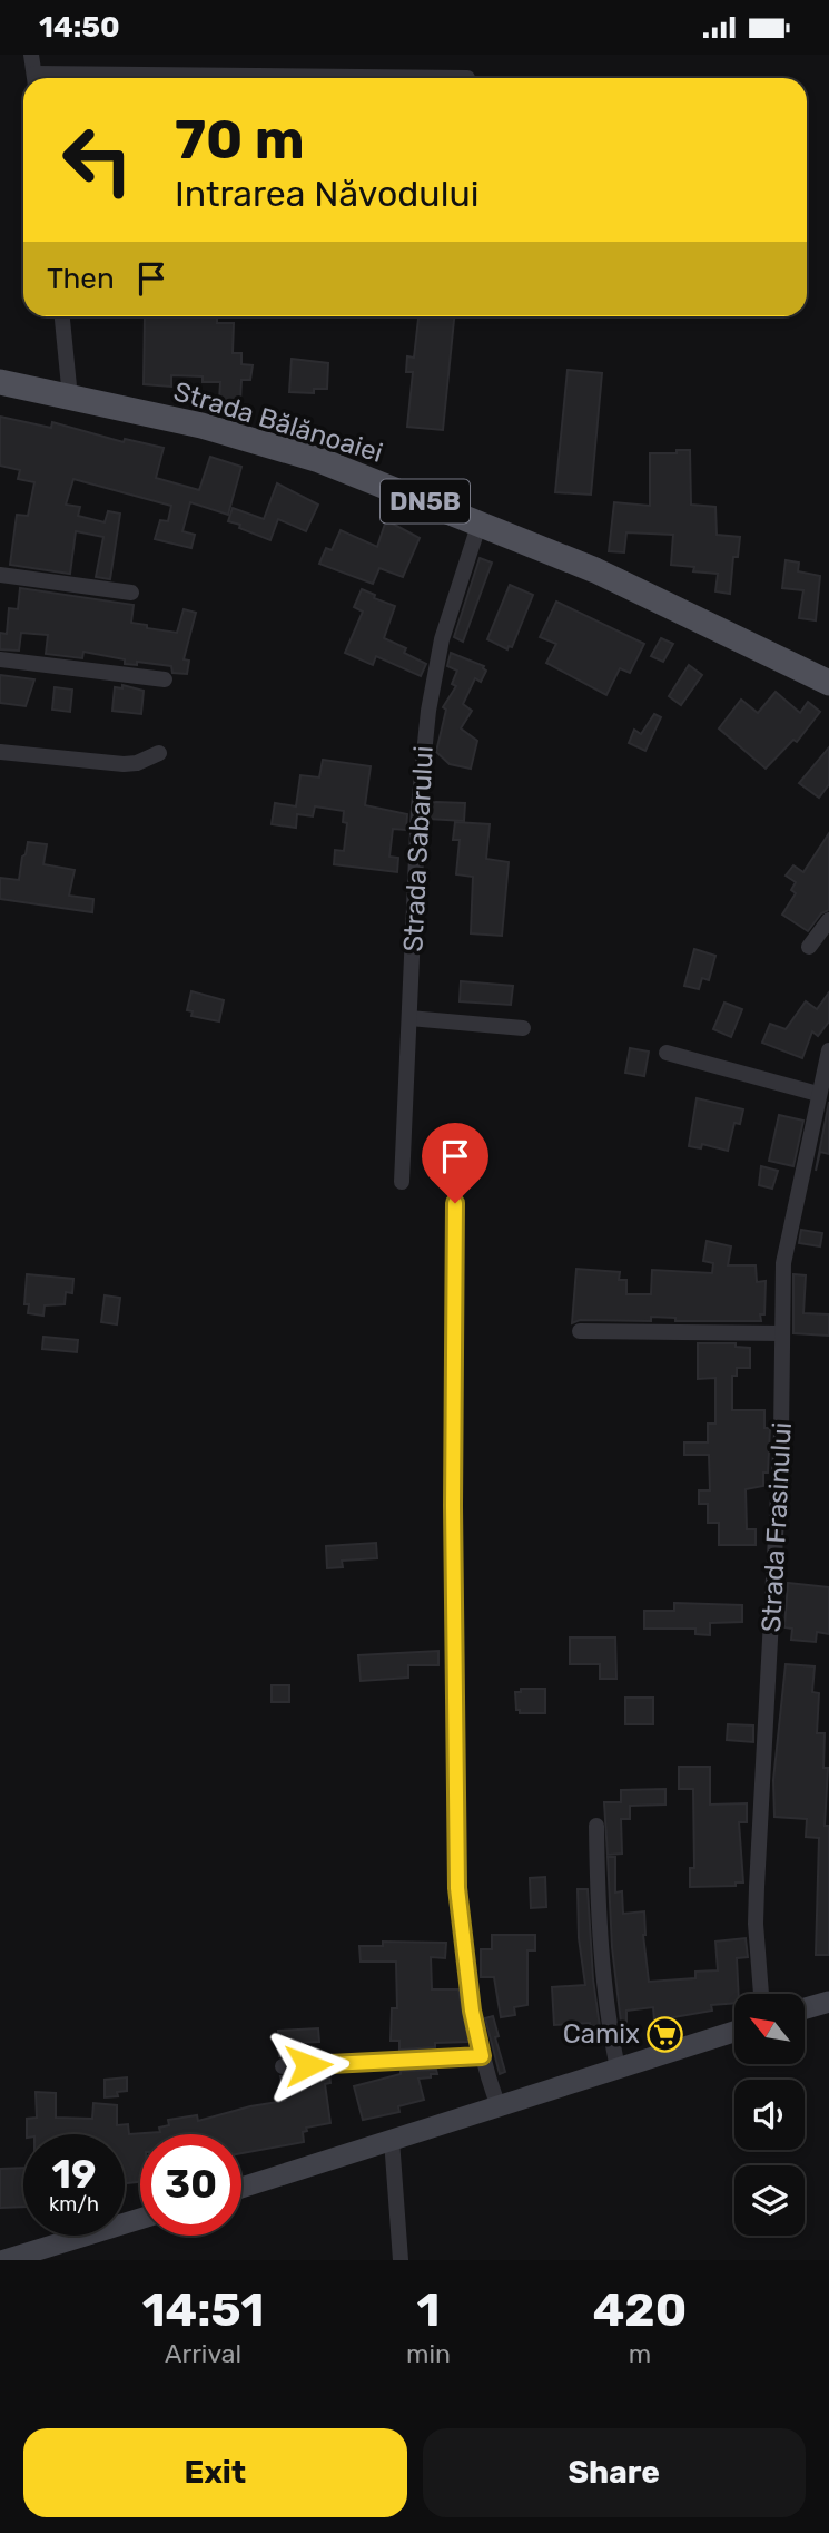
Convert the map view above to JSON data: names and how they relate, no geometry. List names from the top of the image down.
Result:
{
  "streets": {
    "main road": ["Strada Bălănoaiei", "DN5B"],
    "street": ["Strada Sabarului", "Strada Frasinului"]
  },
  "crossings": [
    ["Strada Bălănoaiei", "Strada Sabarului"]
  ],
  "places": {
    "supermarket": ["Camix"]
  },
  "north": "top left",
  "page": {
    "status": "14:50",
    "turn": ["70 m", "Intrarea Năvodului"],
    "then": "Then",
    "speed": "19 km/h",
    "limit": "30",
    "eta": [
      "14:51",
      "Arrival",
      "1",
      "min",
      "420",
      "m"
    ],
    "buttons": ["Exit", "Share"]
  }
}
